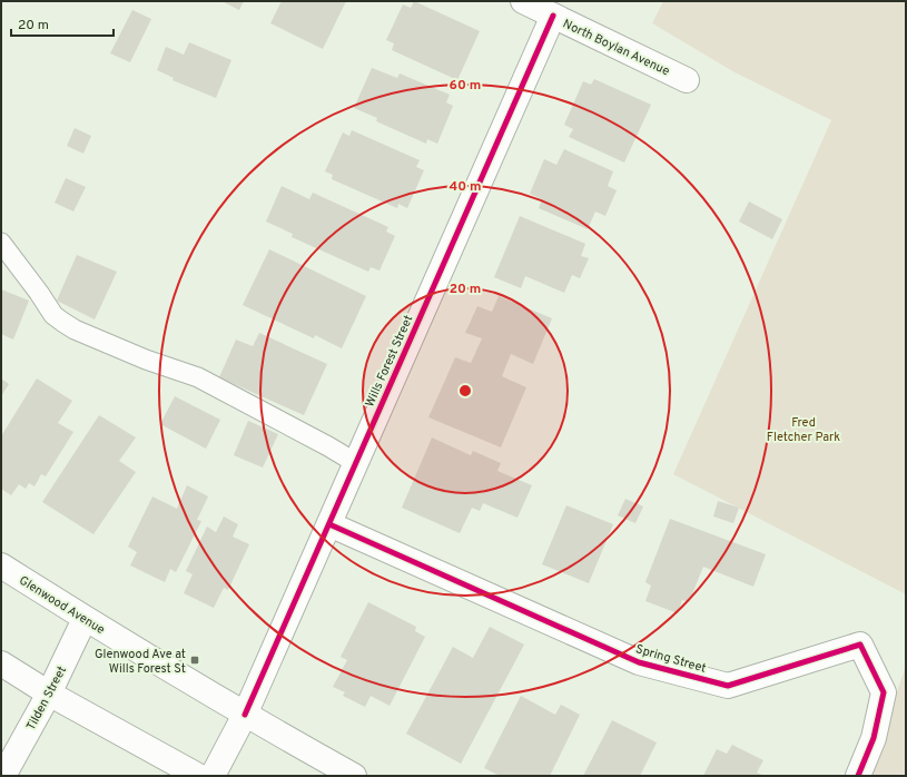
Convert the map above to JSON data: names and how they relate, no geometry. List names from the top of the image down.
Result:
{
  "streets": {
    "street": [
      "North Boylan Avenue",
      "Wills Forest Street",
      "Glenwood Avenue",
      "Spring Street",
      "Tilden Street"
    ]
  },
  "crossings": [
    ["North Boylan Avenue", "Wills Forest Street"],
    ["Wills Forest Street", "Glenwood Avenue"],
    ["Wills Forest Street", "Spring Street"],
    ["Glenwood Avenue", "Tilden Street"]
  ],
  "parks": ["Fred Fletcher Park"],
  "places": {
    "transit": ["Glenwood Ave at Wills Forest St"]
  },
  "scale_bar": "20 m",
  "rings": ["60 m", "40 m", "20 m"]
}
